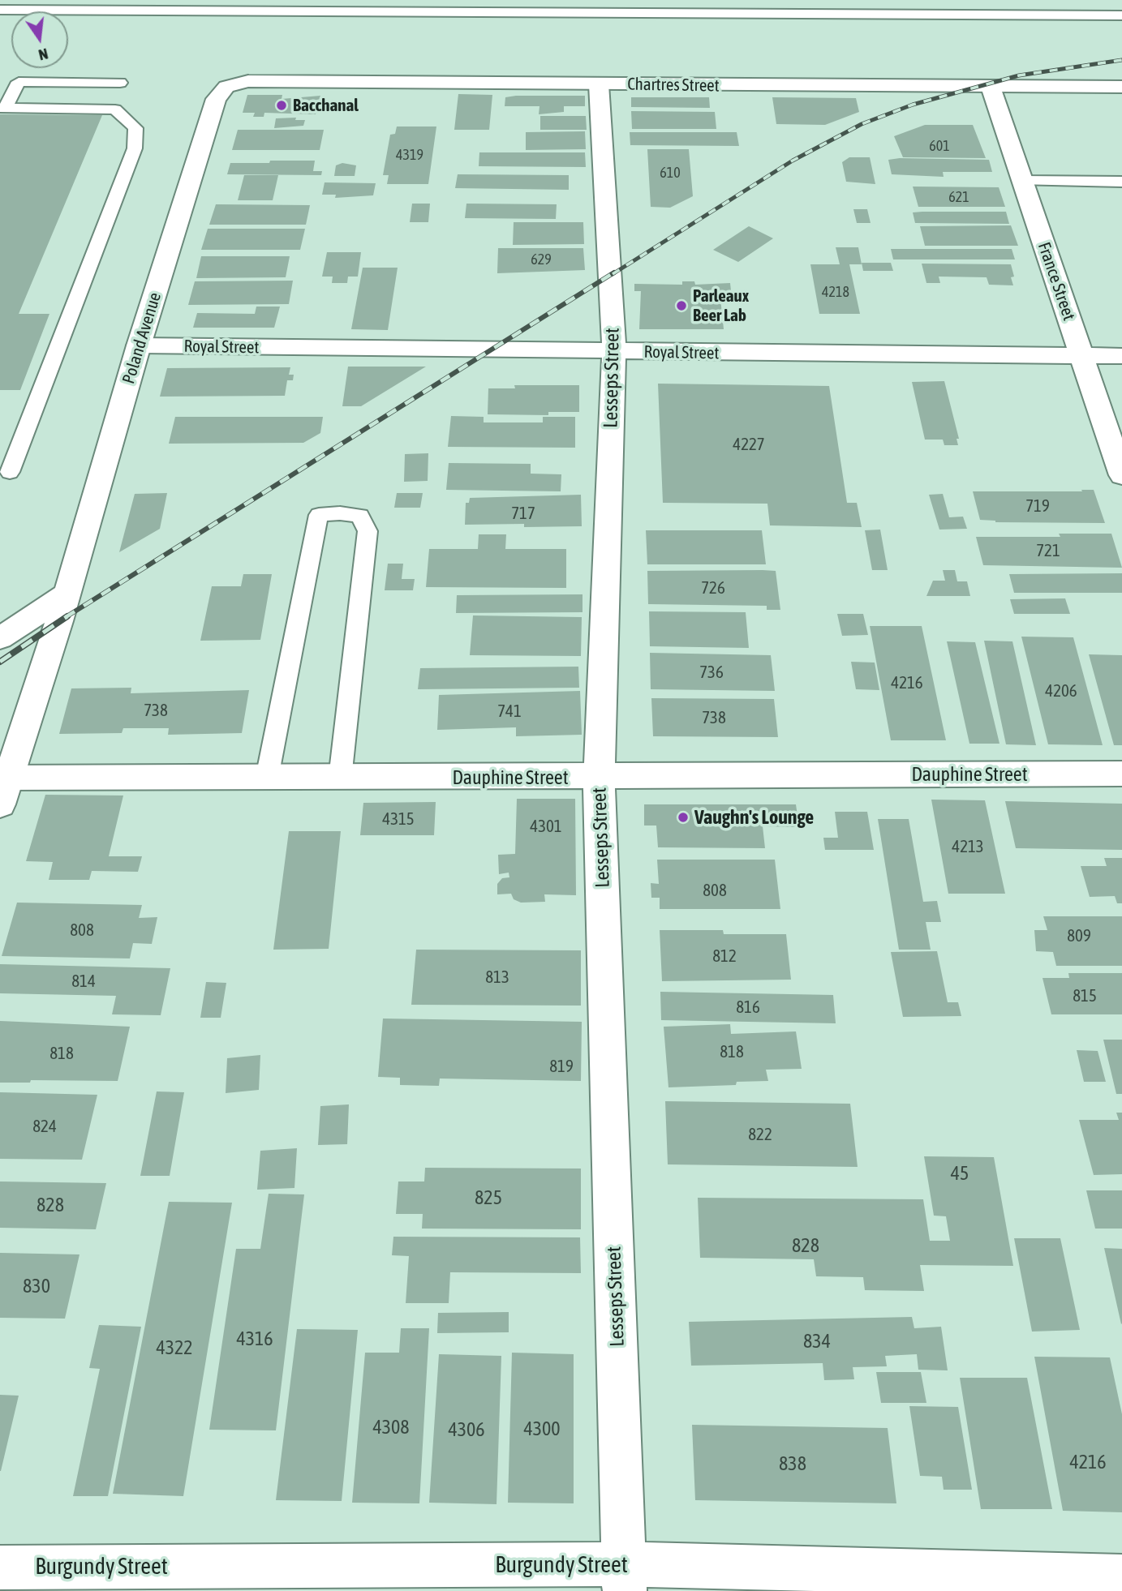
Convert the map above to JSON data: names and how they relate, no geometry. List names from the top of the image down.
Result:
{
  "streets": {
    "street": [
      "Chartres Street",
      "France Street",
      "Poland Avenue",
      "Royal Street",
      "Lesseps Street",
      "Dauphine Street",
      "Burgundy Street"
    ]
  },
  "crossings": [
    ["Chartres Street", "France Street"],
    ["Chartres Street", "Poland Avenue"],
    ["Chartres Street", "Lesseps Street"],
    ["France Street", "Royal Street"],
    ["Poland Avenue", "Royal Street"],
    ["Poland Avenue", "Dauphine Street"],
    ["Royal Street", "Lesseps Street"],
    ["Lesseps Street", "Dauphine Street"],
    ["Lesseps Street", "Burgundy Street"]
  ],
  "places": ["Bacchanal", "Parleaux Beer Lab", "Vaughn's Lounge"],
  "house_numbers": [
    "601",
    "4319",
    "610",
    "621",
    "629",
    "4218",
    "4227",
    "719",
    "717",
    "721",
    "726",
    "736",
    "4216",
    "4206",
    "738",
    "741",
    "738",
    "4315",
    "4301",
    "4213",
    "808",
    "808",
    "809",
    "812",
    "813",
    "814",
    "815",
    "816",
    "818",
    "818",
    "819",
    "824",
    "822",
    "45",
    "825",
    "828",
    "828",
    "830",
    "4316",
    "834",
    "4322",
    "4308",
    "4300",
    "4306",
    "4216",
    "838"
  ],
  "north": "bottom"
}
